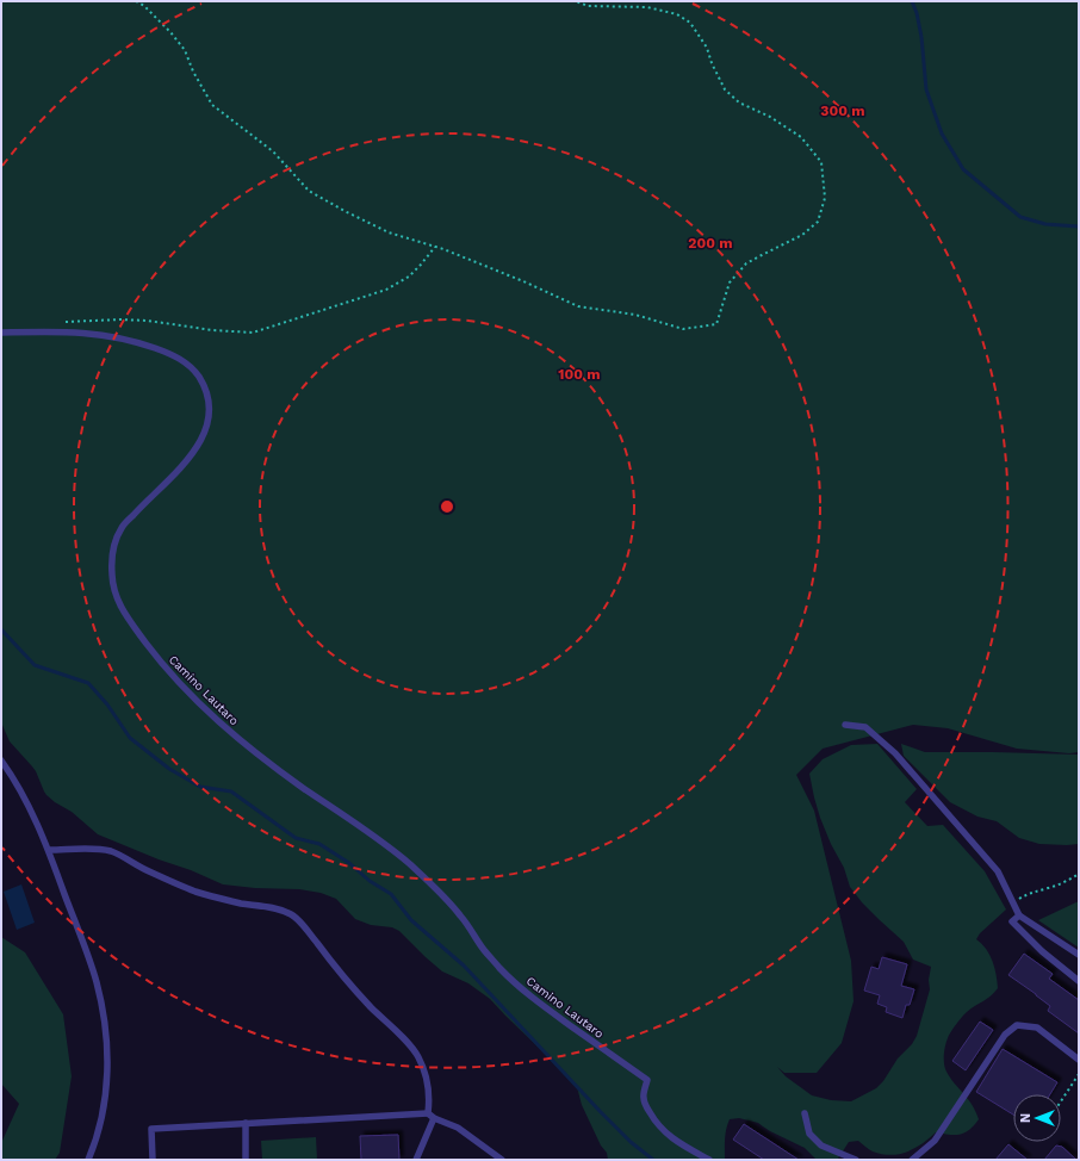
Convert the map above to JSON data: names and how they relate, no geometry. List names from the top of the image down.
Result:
{
  "streets": {
    "lane": ["Camino Lautaro"]
  },
  "north": "left",
  "rings": ["300 m", "200 m", "100 m"]
}
